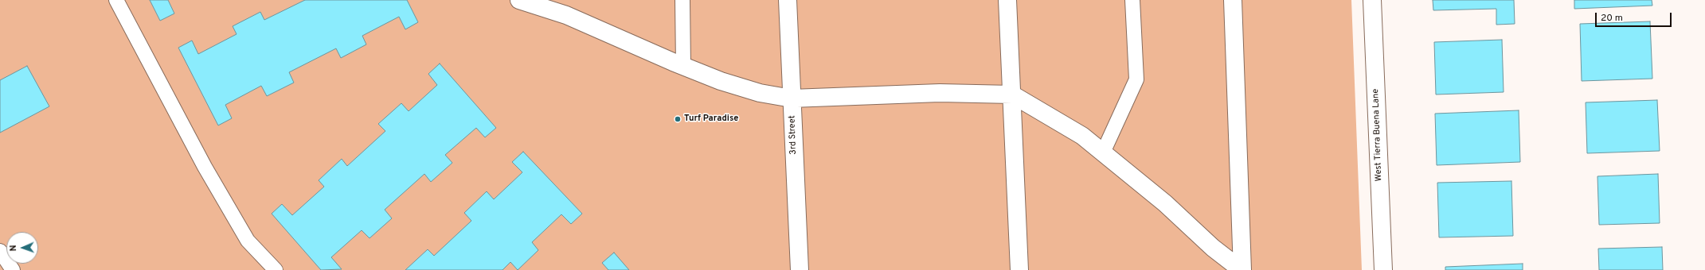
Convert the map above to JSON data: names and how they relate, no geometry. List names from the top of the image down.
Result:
{
  "streets": {
    "street": ["3rd Street", "West Tierra Buena Lane"]
  },
  "places": ["Turf Paradise"],
  "scale_bar": "20 m",
  "north": "left"
}
